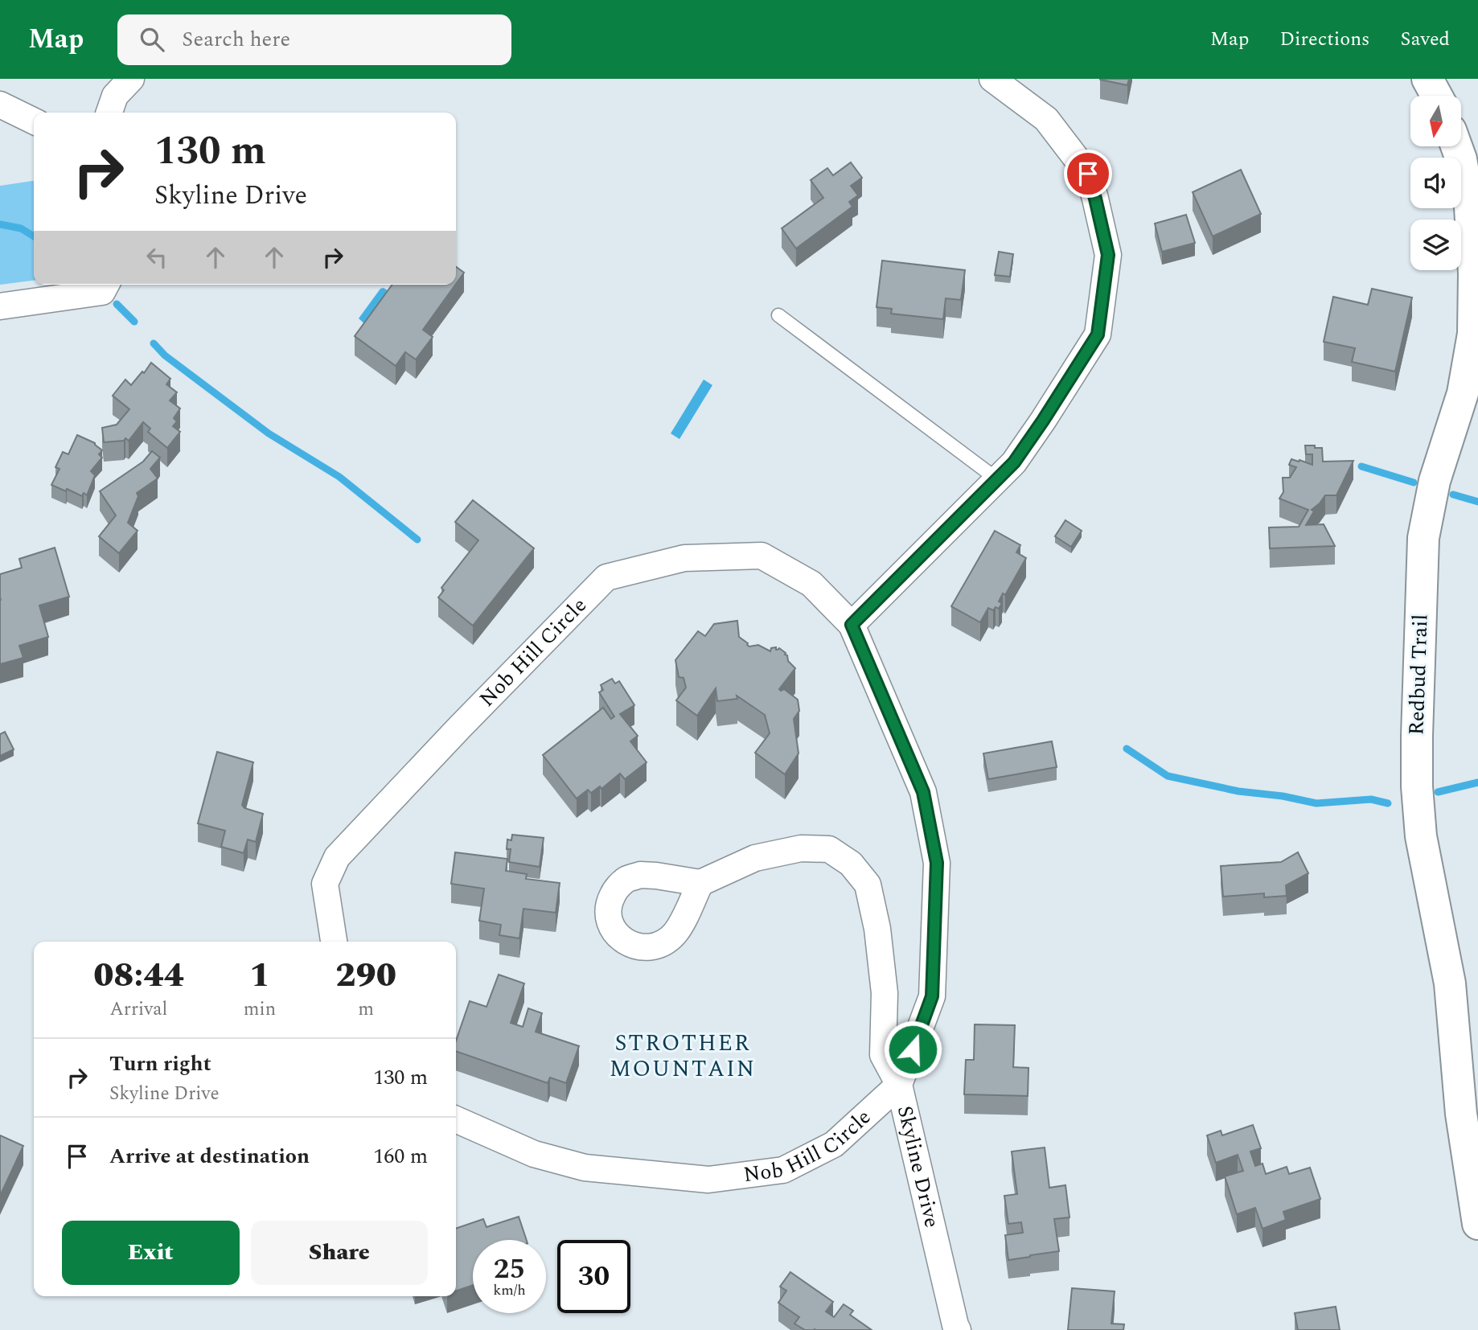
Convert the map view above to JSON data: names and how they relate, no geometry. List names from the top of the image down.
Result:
{
  "streets": {
    "street": ["Nob Hill Circle", "Redbud Trail", "Skyline Drive"]
  },
  "crossings": [
    ["Nob Hill Circle", "Skyline Drive"]
  ],
  "districts": ["STROTHER MOUNTAIN"],
  "north": "bottom",
  "page": {
    "header": "Map",
    "search": "Search here",
    "nav": ["Map", "Directions", "Saved"],
    "turn": ["130 m", "Skyline Drive"],
    "eta": [
      "08:44",
      "Arrival",
      "1",
      "min",
      "290",
      "m"
    ],
    "list": [
      {
        "name": "Turn right",
        "note": "Skyline Drive",
        "value": "130 m"
      },
      {
        "name": "Arrive at destination",
        "value": "160 m"
      }
    ],
    "buttons": ["Exit", "Share"],
    "speed": "25 km/h",
    "limit": "30"
  }
}
